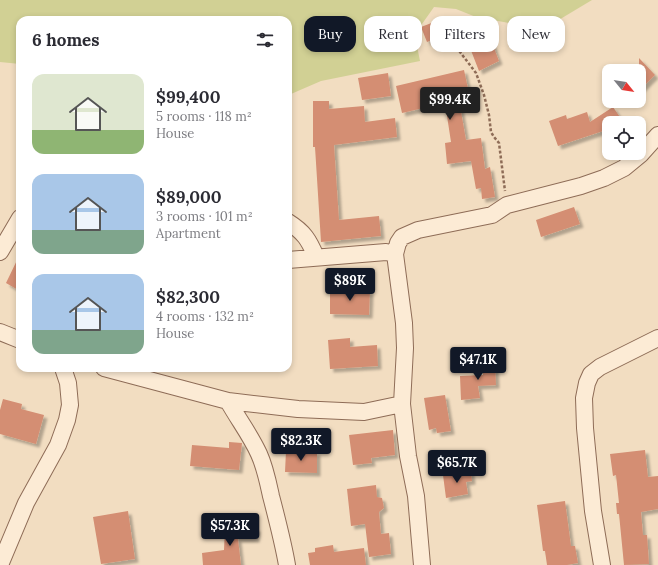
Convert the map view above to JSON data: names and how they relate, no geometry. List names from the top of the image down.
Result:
{
  "north": "bottom right",
  "page": {
    "chip": [
      "Buy",
      "Rent",
      "Filters",
      "New"
    ],
    "heading": "6 homes",
    "list": [
      {
        "name": "$99,400",
        "note": "5 rooms · 118 m² · House"
      },
      {
        "name": "$89,000",
        "note": "3 rooms · 101 m² · Apartment"
      },
      {
        "name": "$82,300",
        "note": "4 rooms · 132 m² · House"
      }
    ],
    "price": [
      "$99.4K",
      "$89K",
      "$47.1K",
      "$82.3K",
      "$65.7K",
      "$57.3K"
    ]
  }
}
